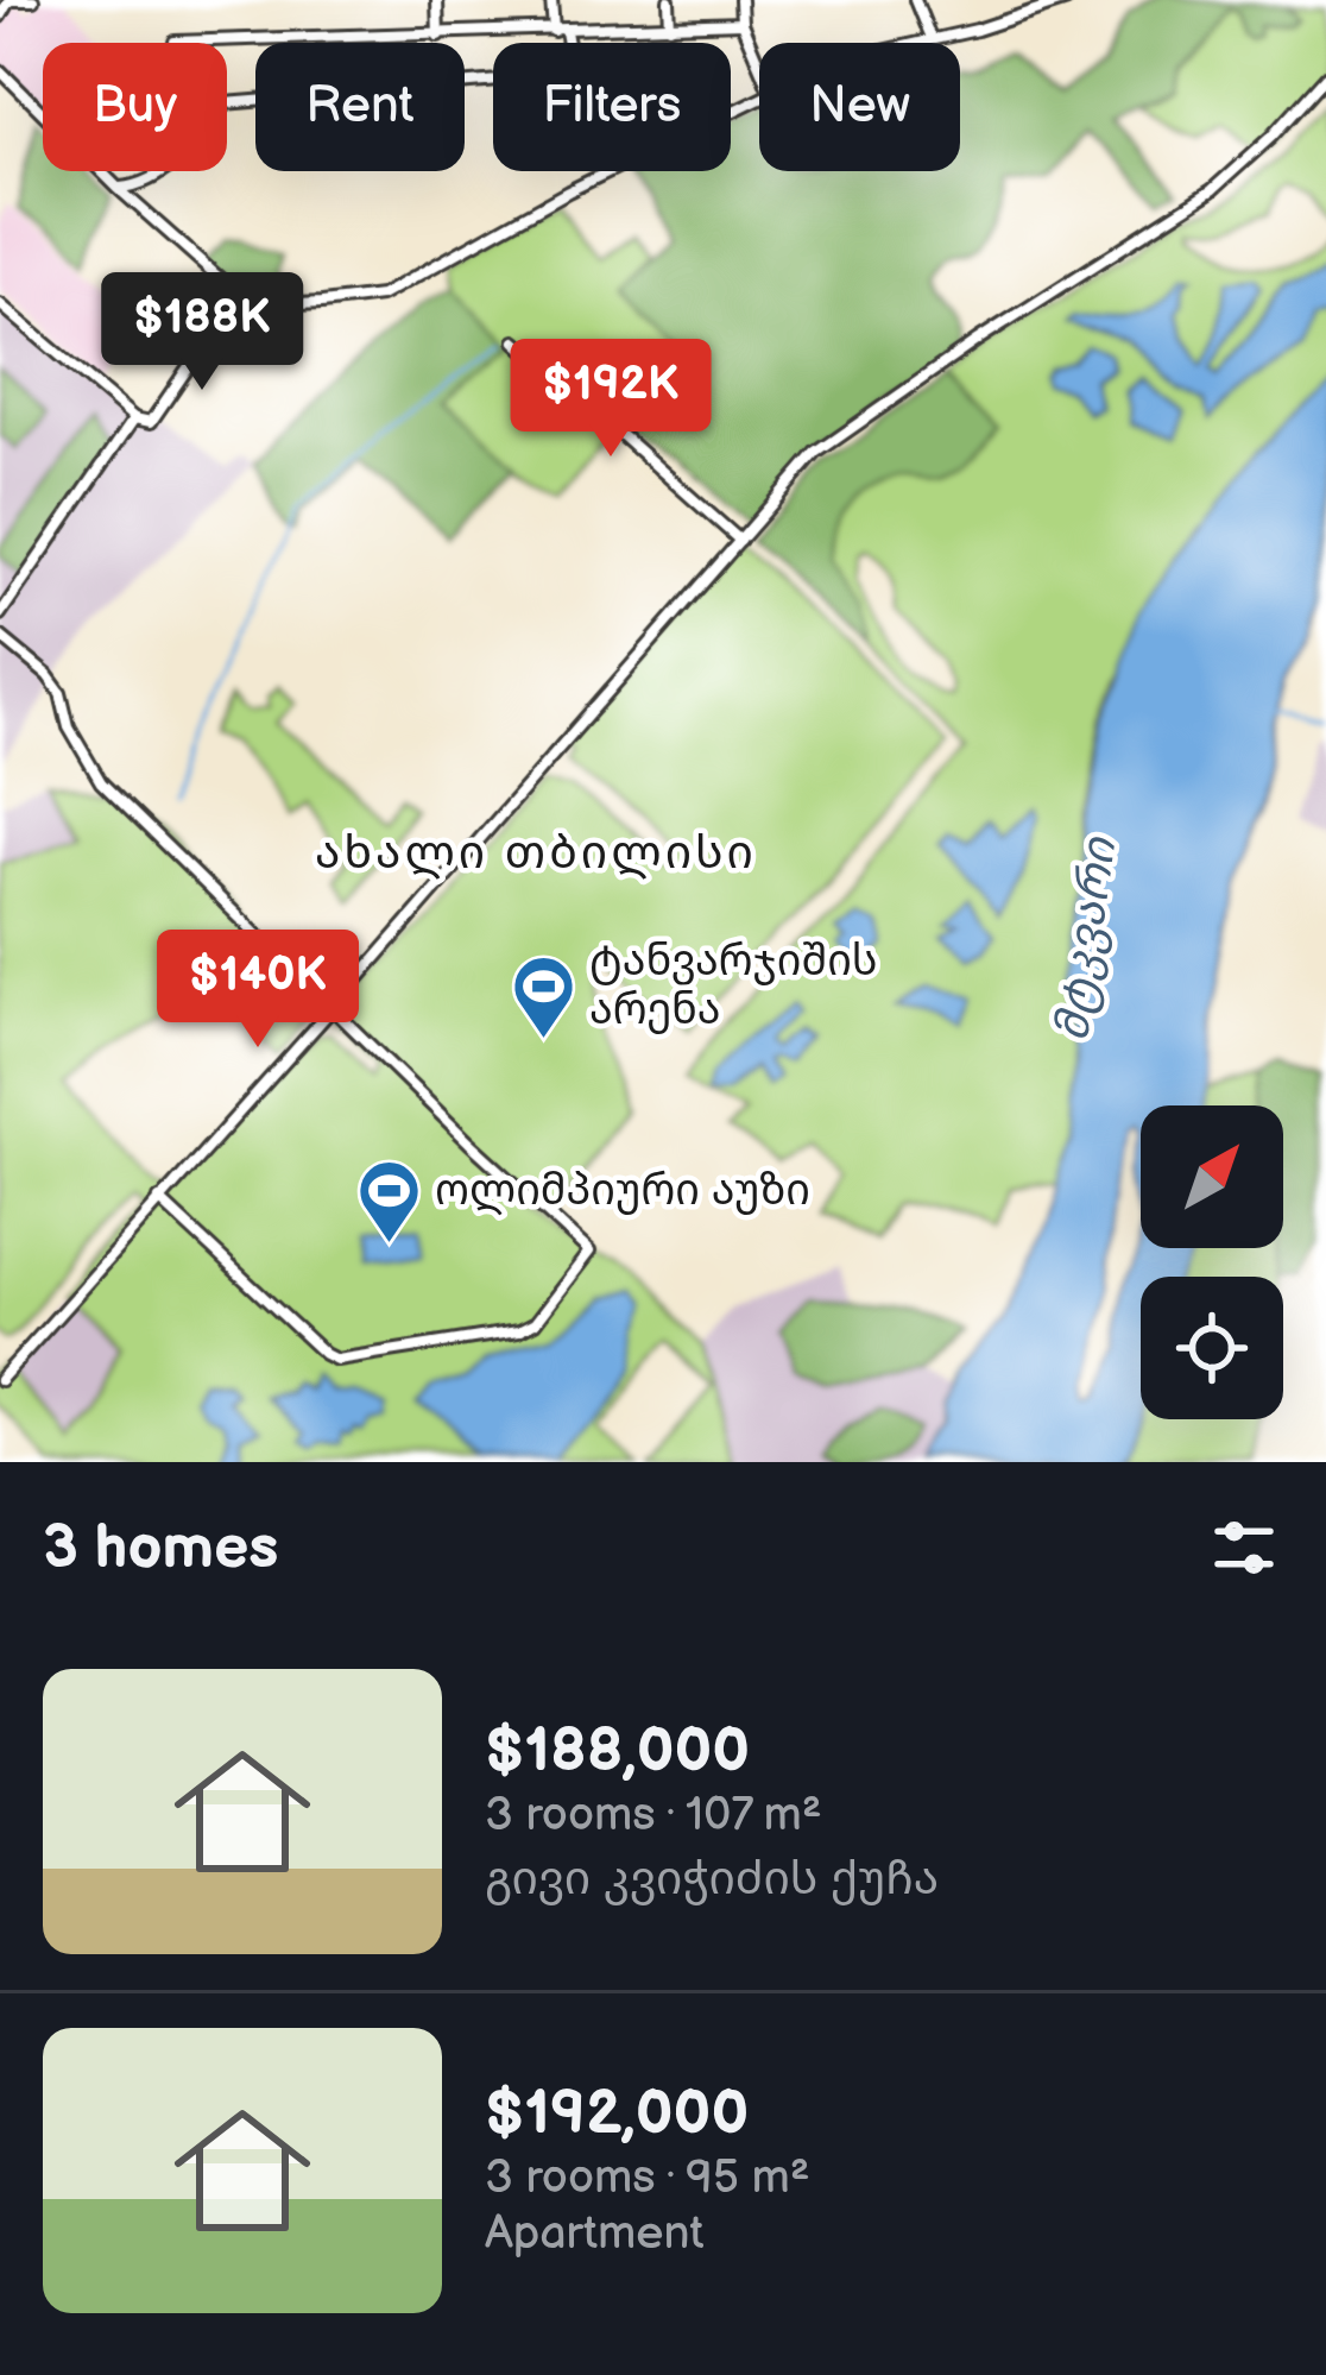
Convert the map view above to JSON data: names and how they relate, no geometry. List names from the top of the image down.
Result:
{
  "districts": ["ახალი თბილისი"],
  "water": ["მტკვარი"],
  "places": {
    "sports": ["ტანვარჯიშის არენა", "ოლიმპიური აუზი"]
  },
  "north": "top right",
  "page": {
    "chip": [
      "Buy",
      "Rent",
      "Filters",
      "New"
    ],
    "price": ["$188K", "$192K", "$140K"],
    "heading": "3 homes",
    "list": [
      {
        "name": "$188,000",
        "note": "3 rooms · 107 m² · გივი კვიჭიძის ქუჩა"
      },
      {
        "name": "$192,000",
        "note": "3 rooms · 95 m² · Apartment"
      }
    ]
  }
}
